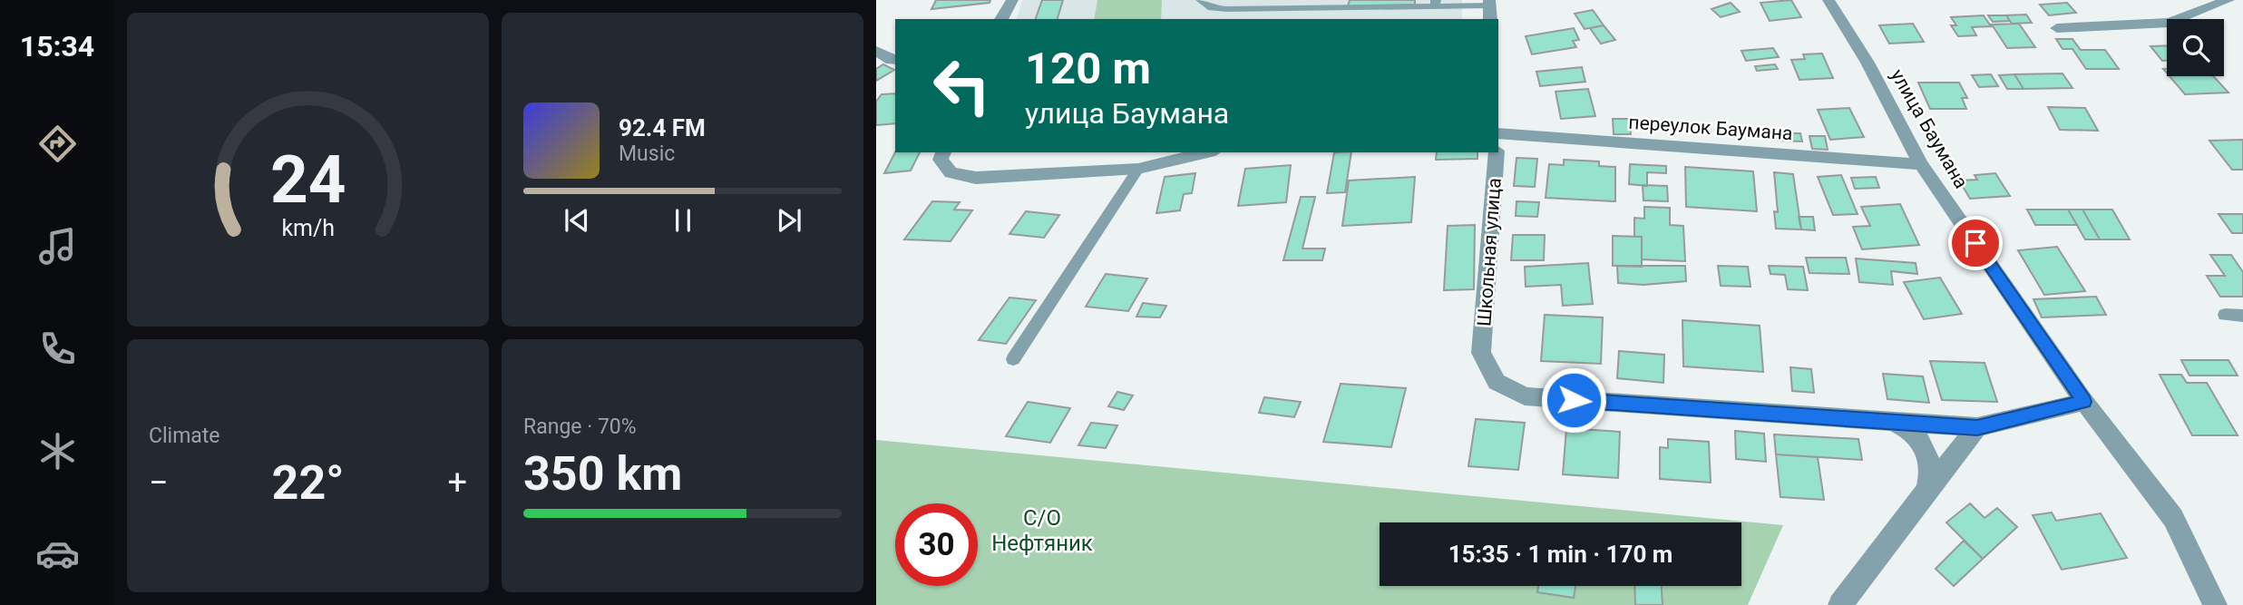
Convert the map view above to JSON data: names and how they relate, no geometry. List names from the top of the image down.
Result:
{
  "streets": {
    "street": ["переулок Баумана", "улица Баумана", "Школьная улица"]
  },
  "crossings": [
    ["переулок Баумана", "улица Баумана"]
  ],
  "parks": ["С/О Нефтяник"],
  "page": {
    "tabs": "15:34",
    "turn": ["120 m", "улица Баумана"],
    "song": ["92.4 FM", "Music"],
    "tile": [
      "Climate",
      ["Range · 70%", "350 km"]
    ],
    "heat": ["−", "22°", "+"],
    "limit": "30",
    "trip": "15:35 · 1 min · 170 m",
    "gauge": ["24", "km/h"]
  }
}
